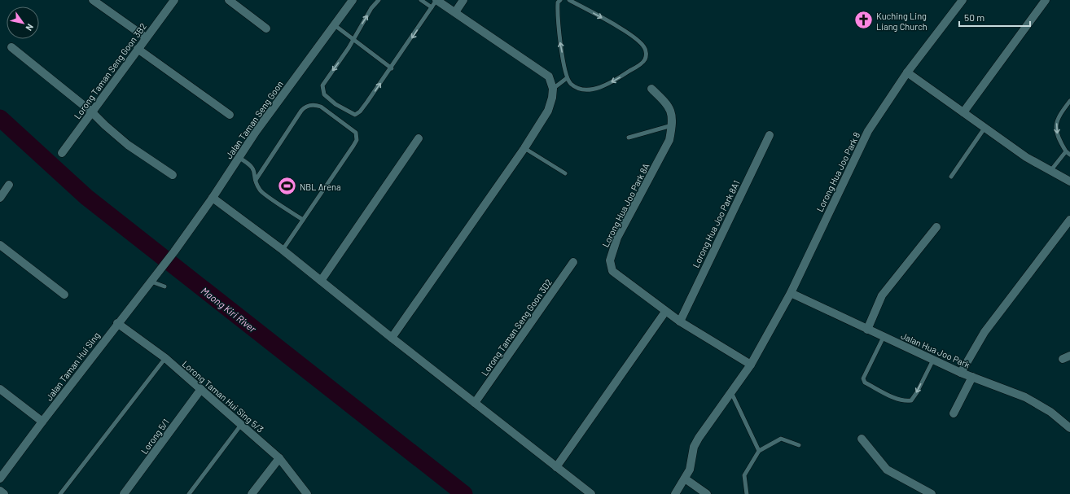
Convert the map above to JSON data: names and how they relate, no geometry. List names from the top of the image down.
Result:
{
  "streets": {
    "street": [
      "Lorong Taman Seng Goon 3B2",
      "Jalan Taman Seng Goon",
      "Lorong Hua Joo Park 8",
      "Lorong Hua Joo Park 8A",
      "Lorong Hua Joo Park 8A1",
      "Lorong Taman Seng Goon 3D2",
      "Jalan Hua Joo Park",
      "Jalan Taman Hui Sing",
      "Lorong Taman Hui Sing 5/3",
      "Lorong 5/1"
    ]
  },
  "crossings": [
    ["Jalan Taman Seng Goon", "Jalan Taman Hui Sing"],
    ["Lorong Hua Joo Park 8", "Lorong Hua Joo Park 8A"],
    ["Lorong Hua Joo Park 8", "Jalan Hua Joo Park"],
    ["Lorong Hua Joo Park 8A", "Lorong Hua Joo Park 8A1"],
    ["Jalan Taman Hui Sing", "Lorong Taman Hui Sing 5/3"],
    ["Lorong Taman Hui Sing 5/3", "Lorong 5/1"]
  ],
  "water": ["Maong Kiri River"],
  "places": {
    "church": ["Kuching Ling Liang Church"],
    "sports": ["NBL Arena"]
  },
  "scale_bar": "50 m",
  "north": "bottom right"
}
